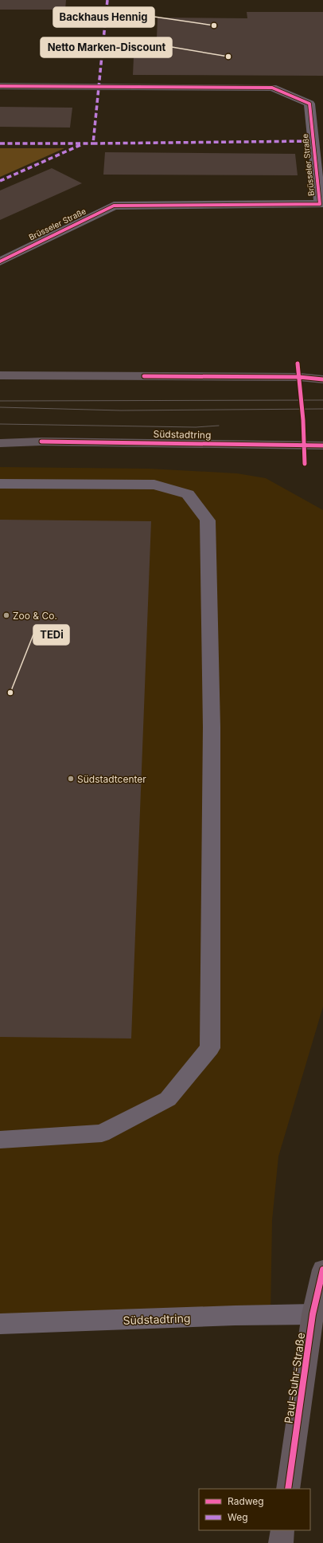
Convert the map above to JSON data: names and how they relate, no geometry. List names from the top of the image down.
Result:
{
  "streets": {
    "street": ["Brüsseler Straße", "Südstadtring", "Paul-Suhr-Straße"]
  },
  "crossings": [
    ["Südstadtring", "Paul-Suhr-Straße"]
  ],
  "places": [
    "Backhaus Hennig",
    "Netto Marken-Discount",
    "Zoo & Co.",
    "TEDi",
    "Südstadtcenter"
  ],
  "legend": ["Radweg", "Weg"]
}
